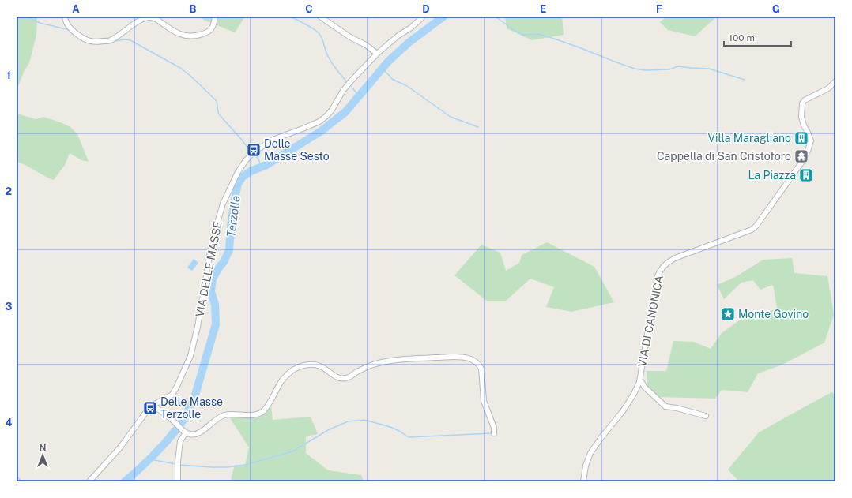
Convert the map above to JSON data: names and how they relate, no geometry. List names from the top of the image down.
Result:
{
  "streets": {
    "street": ["VIA DELLE MASSE", "VIA DI CANONICA"]
  },
  "water": ["Terzolle"],
  "places": {
    "building": ["Villa Maragliano", "La Piazza"],
    "bus stop": ["Delle Masse Sesto", "Delle Masse Terzolle"],
    "temple": ["Cappella di San Cristoforo"],
    "place": ["Monte Govino"]
  },
  "scale_bar": "100 m",
  "north": "top",
  "grid": {
    "columns": [
      "A",
      "B",
      "C",
      "D",
      "E",
      "F",
      "G"
    ],
    "rows": [
      "1",
      "2",
      "3",
      "4"
    ]
  }
}
